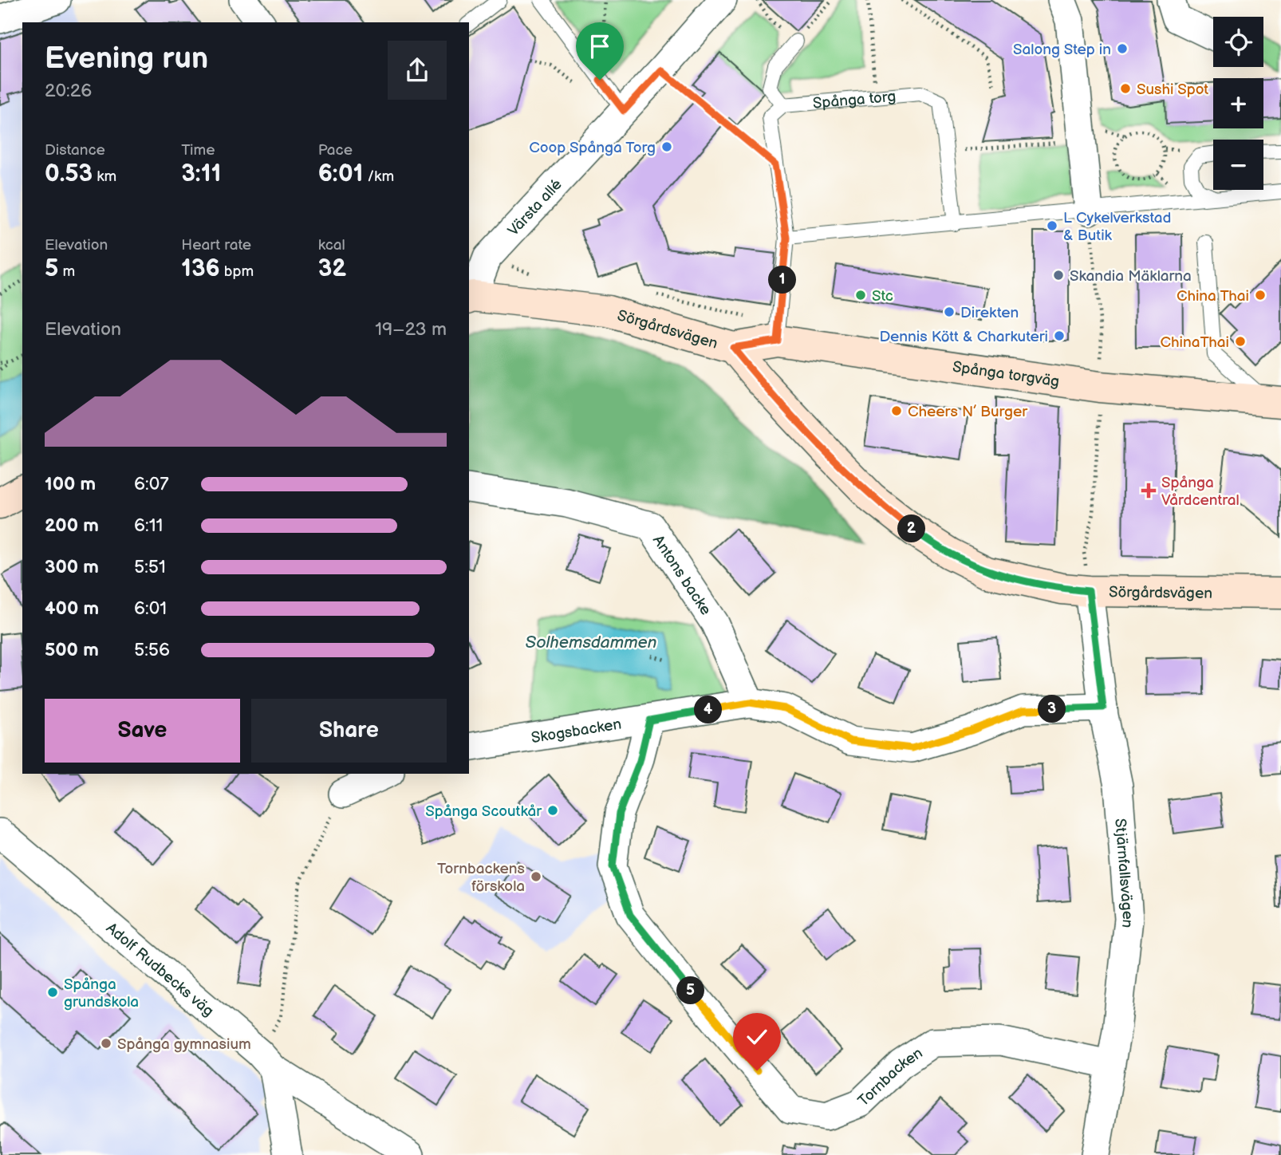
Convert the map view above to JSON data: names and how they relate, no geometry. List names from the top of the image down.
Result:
{
  "streets": {
    "street": [
      "Värsta allé",
      "Sörgårdsvägen",
      "Spånga torgväg",
      "Antons backe",
      "Skogsbacken",
      "Stjärnfallsvägen",
      "Adolf Rudbecks väg",
      "Tornbacken"
    ],
    "lane": ["Spånga torg"]
  },
  "crossings": [
    ["Värsta allé", "Sörgårdsvägen"],
    ["Sörgårdsvägen", "Spånga torgväg"],
    ["Sörgårdsvägen", "Stjärnfallsvägen"],
    ["Antons backe", "Skogsbacken"],
    ["Skogsbacken", "Stjärnfallsvägen"],
    ["Skogsbacken", "Tornbacken"],
    ["Stjärnfallsvägen", "Tornbacken"]
  ],
  "water": ["Solhemsdammen"],
  "places": {
    "other": [
      "Salong Step in",
      "Sushi Spot",
      "Coop Spånga Torg",
      "L Cykelverkstad & Butik",
      "Skandia Mäklarna",
      "Stc",
      "China Thai",
      "Direkten",
      "Dennis Kött & Charkuteri",
      "ChinaThai",
      "Cheers N’ Burger",
      "Spånga Scoutkår",
      "Tornbackens förskola",
      "Spånga grundskola",
      "Spånga gymnasium"
    ],
    "health": ["Spånga Vårdcentral"]
  },
  "page": {
    "map_buttons": ["+", "−"],
    "heading": ["Evening run", "20:26"],
    "stats": [
      ["Distance", "0.53 km"],
      ["Time", "3:11"],
      ["Pace", "6:01 /km"],
      ["Elevation", "5 m"],
      ["Heart rate", "136 bpm"],
      ["kcal", "32"]
    ],
    "pins": [
      "1",
      "2",
      "3",
      "4",
      "5"
    ],
    "chart": ["Elevation", "19–23 m"],
    "list": [
      {
        "name": "100 m",
        "note": "6:07"
      },
      {
        "name": "200 m",
        "note": "6:11"
      },
      {
        "name": "300 m",
        "note": "5:51"
      },
      {
        "name": "400 m",
        "note": "6:01"
      },
      {
        "name": "500 m",
        "note": "5:56"
      }
    ],
    "buttons": ["Save", "Share"]
  }
}
